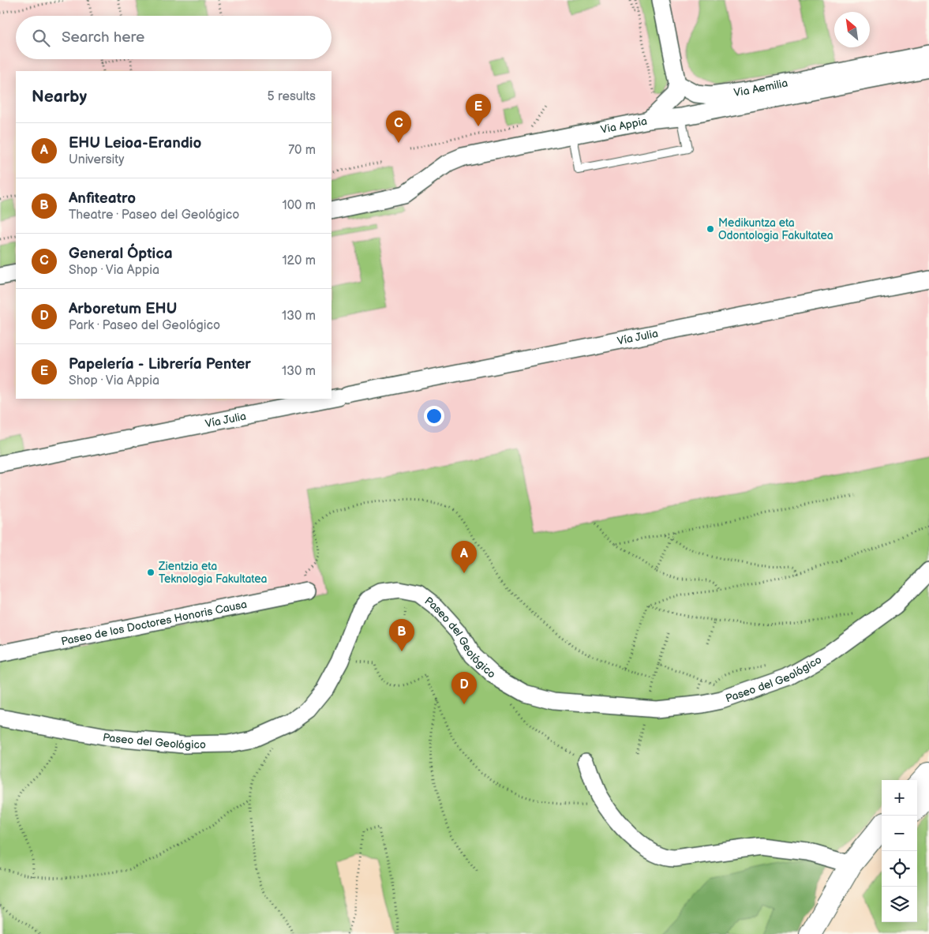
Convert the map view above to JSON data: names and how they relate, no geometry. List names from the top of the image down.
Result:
{
  "streets": {
    "street": [
      "Via Aemilia",
      "Via Appia",
      "Vía Julia",
      "Paseo de los Doctores Honoris Causa",
      "Paseo del Geológico"
    ]
  },
  "places": ["Medikuntza eta Odontologia Fakultatea", "Zientzia eta Teknologia Fakultatea"],
  "north": "top left",
  "page": {
    "search": "Search here",
    "heading": ["Nearby", "5 results"],
    "pins": [
      "E",
      "C",
      "A",
      "B",
      "D"
    ],
    "list": [
      {
        "mark": "A",
        "name": "EHU Leioa-Erandio",
        "note": "University",
        "value": "70 m"
      },
      {
        "mark": "B",
        "name": "Anfiteatro",
        "note": "Theatre · Paseo del Geológico",
        "value": "100 m"
      },
      {
        "mark": "C",
        "name": "General Óptica",
        "note": "Shop · Via Appia",
        "value": "120 m"
      },
      {
        "mark": "D",
        "name": "Arboretum EHU",
        "note": "Park · Paseo del Geológico",
        "value": "130 m"
      },
      {
        "mark": "E",
        "name": "Papelería - Librería Penter",
        "note": "Shop · Via Appia",
        "value": "130 m"
      }
    ],
    "map_buttons": ["+", "−"]
  }
}
